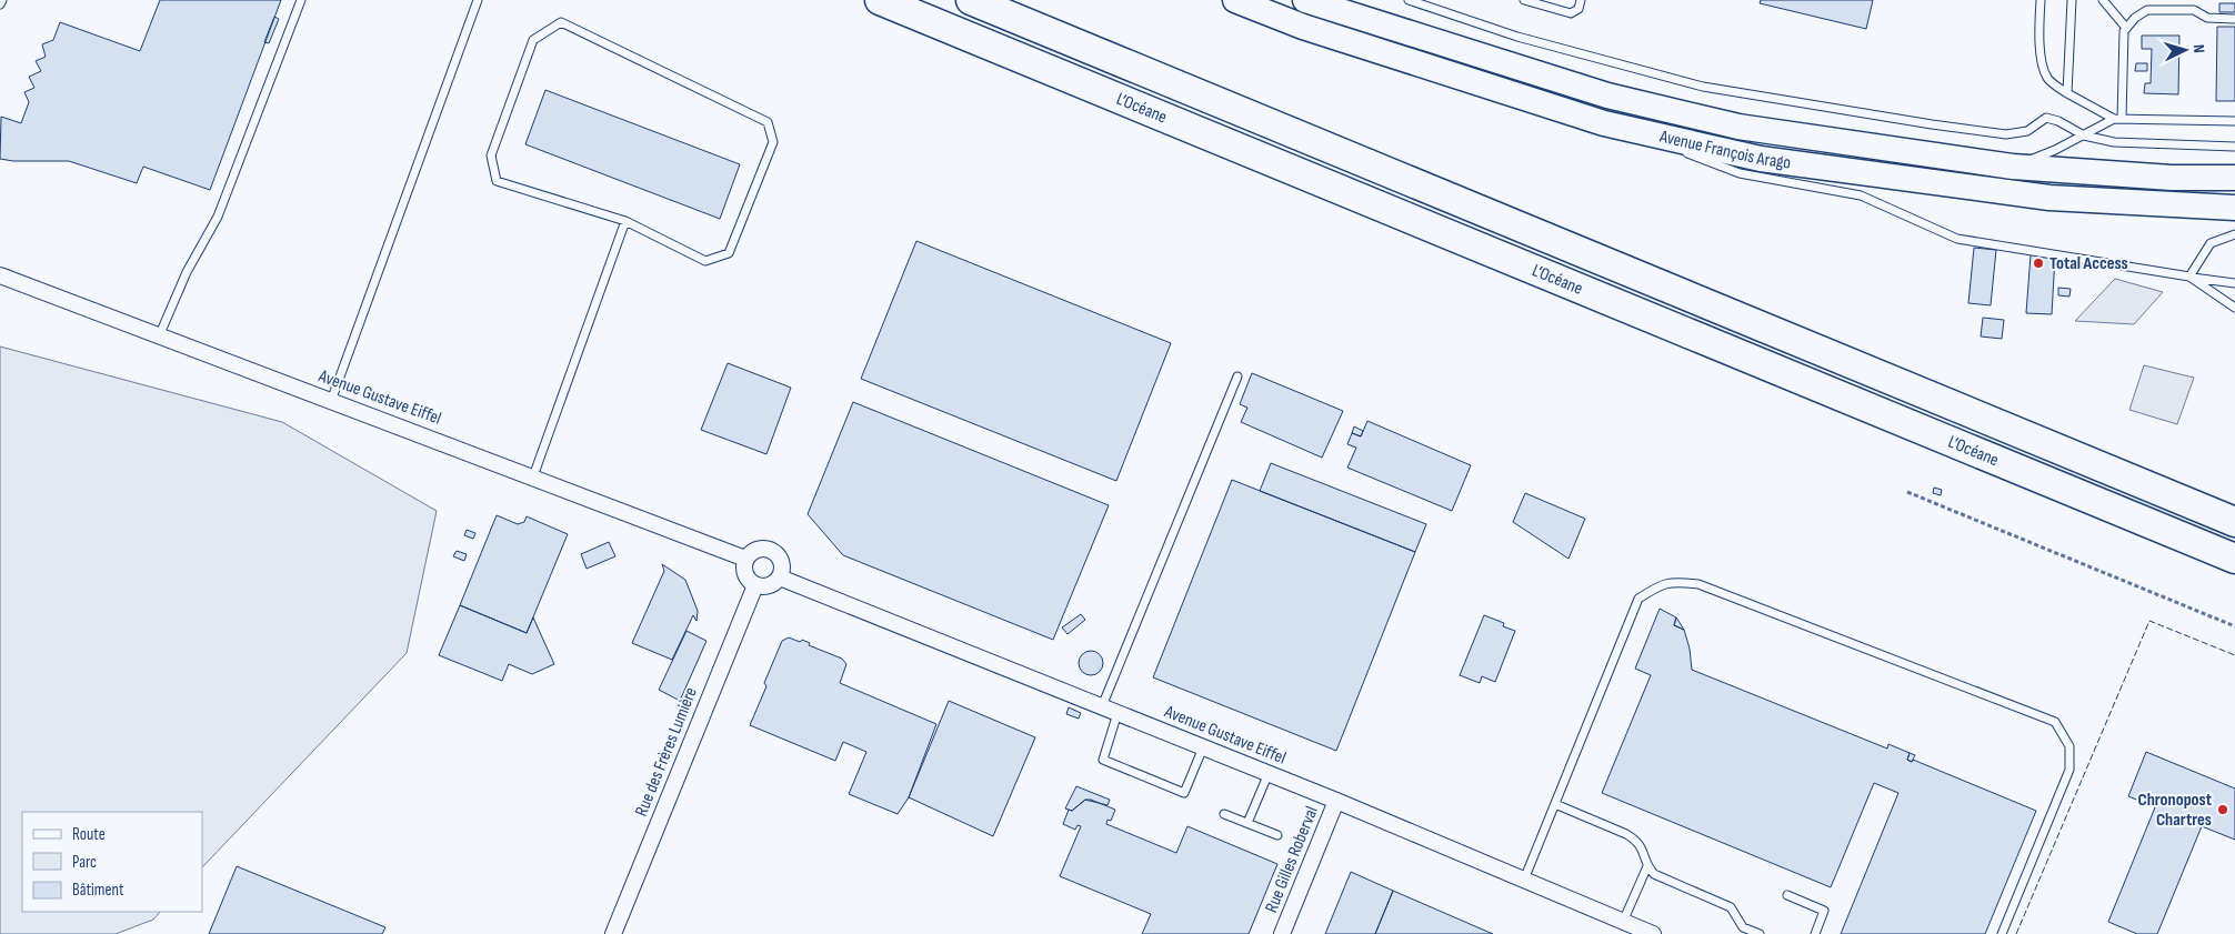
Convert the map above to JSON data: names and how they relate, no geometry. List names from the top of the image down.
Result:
{
  "streets": {
    "highway": ["L’Océane"],
    "main road": ["Avenue François Arago"],
    "street": ["Avenue Gustave Eiffel", "Rue des Frères Lumière", "Rue Gilles Roberval"]
  },
  "crossings": [
    ["Avenue Gustave Eiffel", "Rue des Frères Lumière"],
    ["Avenue Gustave Eiffel", "Rue Gilles Roberval"]
  ],
  "places": ["Total Access", "Chronopost Chartres"],
  "legend": ["Route", "Parc", "Bâtiment"],
  "north": "right"
}
